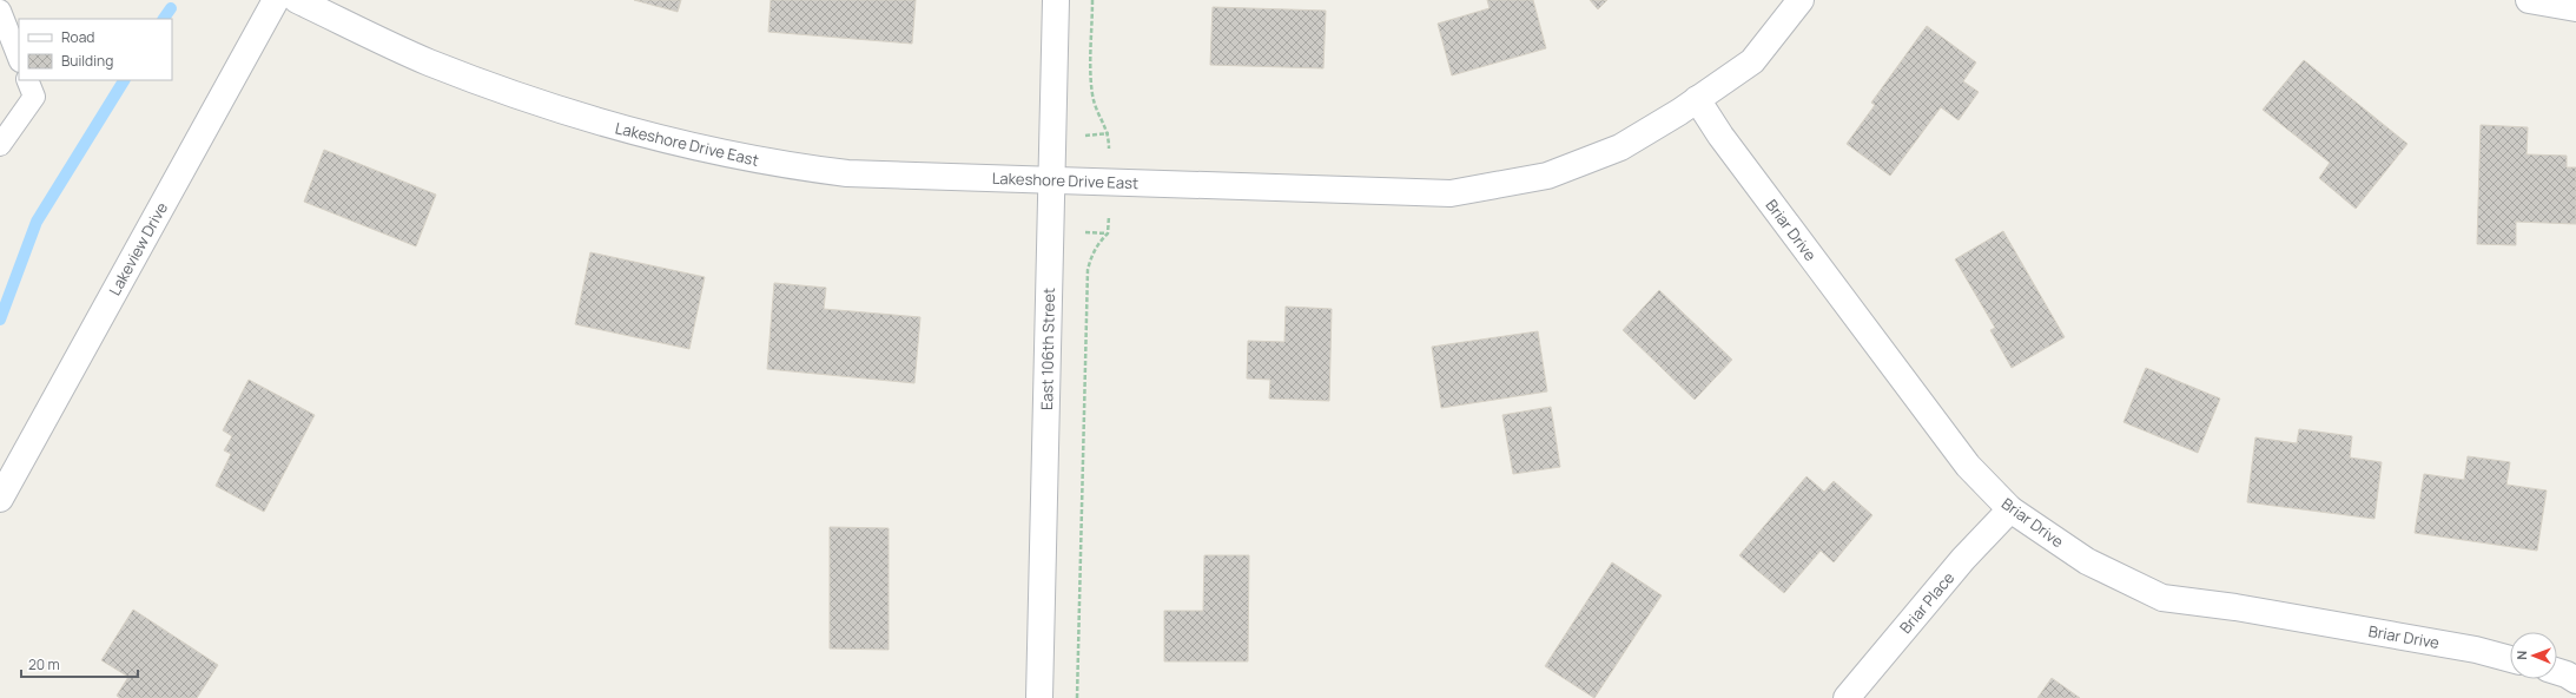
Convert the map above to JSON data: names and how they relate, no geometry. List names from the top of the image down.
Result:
{
  "streets": {
    "street": [
      "Lakeshore Drive East",
      "Briar Drive",
      "Lakeview Drive",
      "East 106th Street",
      "Briar Place"
    ]
  },
  "crossings": [
    ["Lakeshore Drive East", "Briar Drive"],
    ["Lakeshore Drive East", "East 106th Street"],
    ["Briar Drive", "Briar Place"]
  ],
  "legend": ["Road", "Building"],
  "scale_bar": "20 m",
  "north": "left"
}
